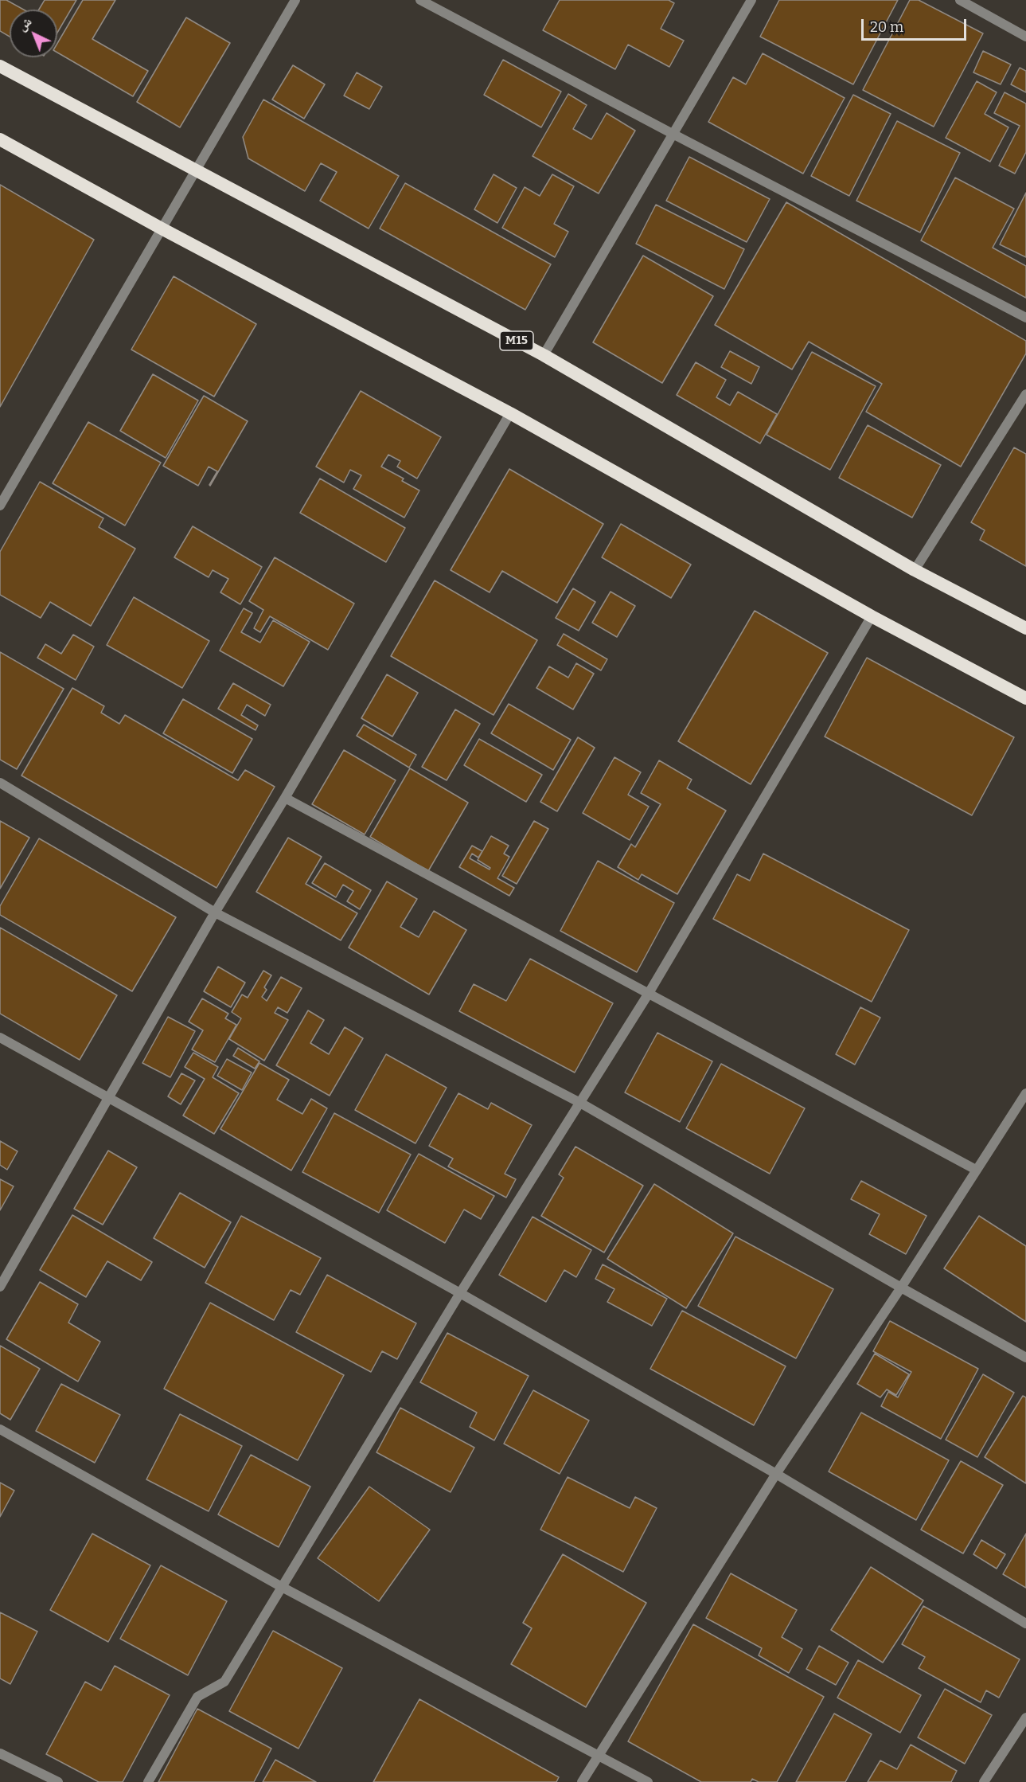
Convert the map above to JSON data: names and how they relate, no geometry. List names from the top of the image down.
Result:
{
  "streets": {
    "highway": ["M15"]
  },
  "scale_bar": "20 m",
  "north": "top left"
}
